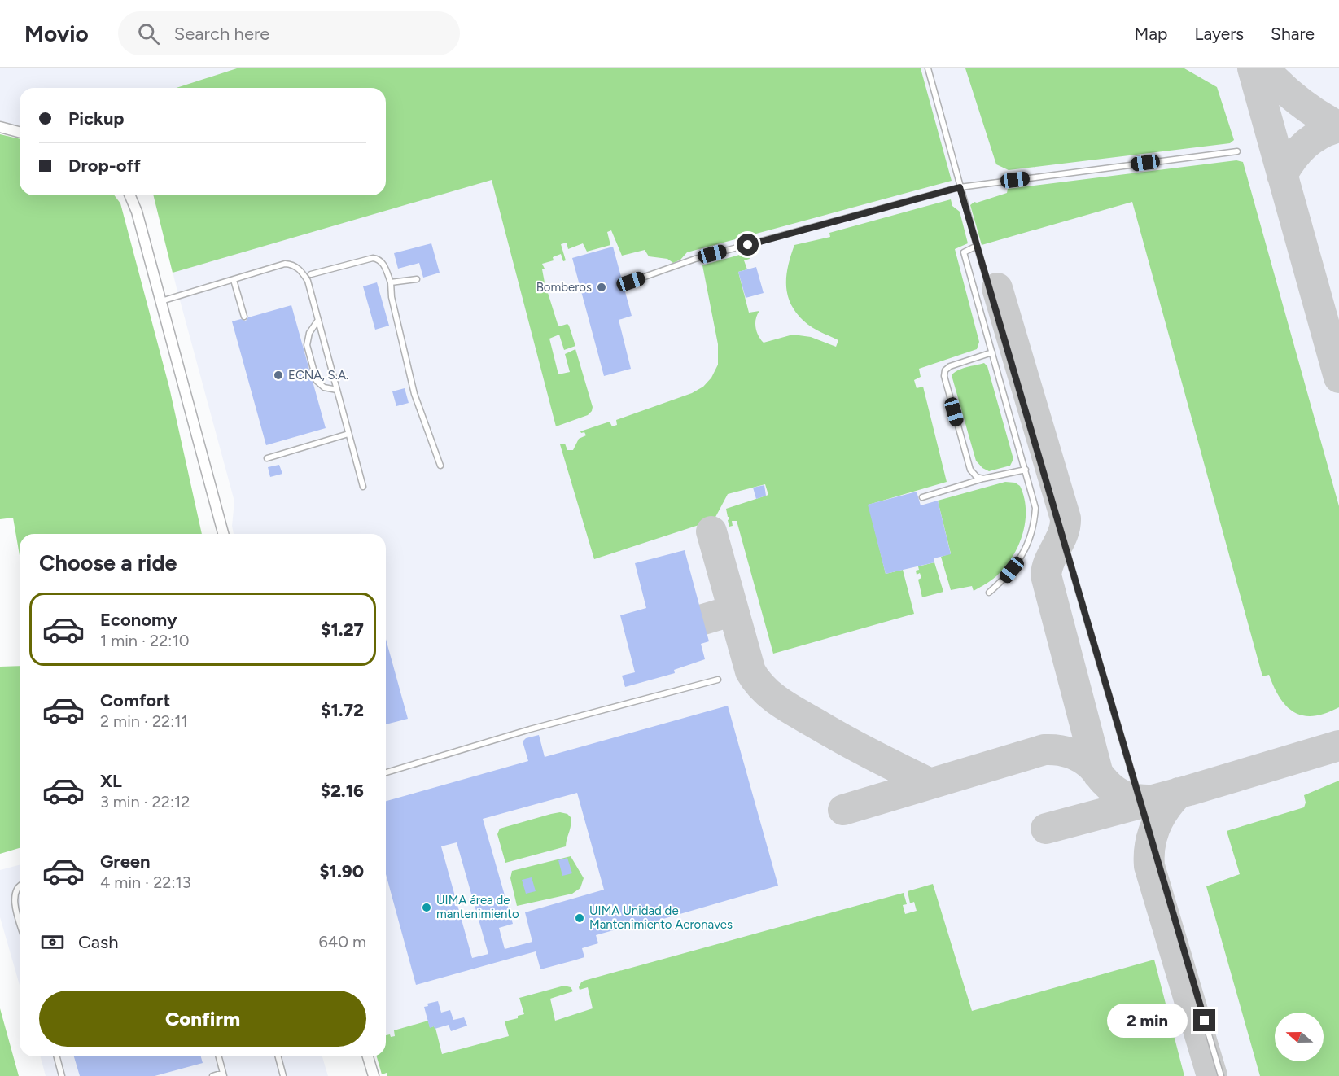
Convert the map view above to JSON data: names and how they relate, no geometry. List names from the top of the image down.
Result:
{
  "places": [
    "Bomberos",
    "ECNA, S.A.",
    "UIMA área de mantenimiento",
    "UIMA Unidad de Mantenimiento Aeronaves"
  ],
  "north": "left",
  "page": {
    "header": "Movio",
    "search": "Search here",
    "nav": ["Map", "Layers", "Share"],
    "banner": ["Pickup", "Drop-off"],
    "heading": "Choose a ride",
    "list": [
      {
        "name": "Economy",
        "note": "1 min · 22:10",
        "value": "$1.27"
      },
      {
        "name": "Comfort",
        "note": "2 min · 22:11",
        "value": "$1.72"
      },
      {
        "name": "XL",
        "note": "3 min · 22:12",
        "value": "$2.16"
      },
      {
        "name": "Green",
        "note": "4 min · 22:13",
        "value": "$1.90"
      }
    ],
    "pay": ["Cash", "640 m"],
    "buttons": "Confirm",
    "bubble": "2 min"
  }
}
